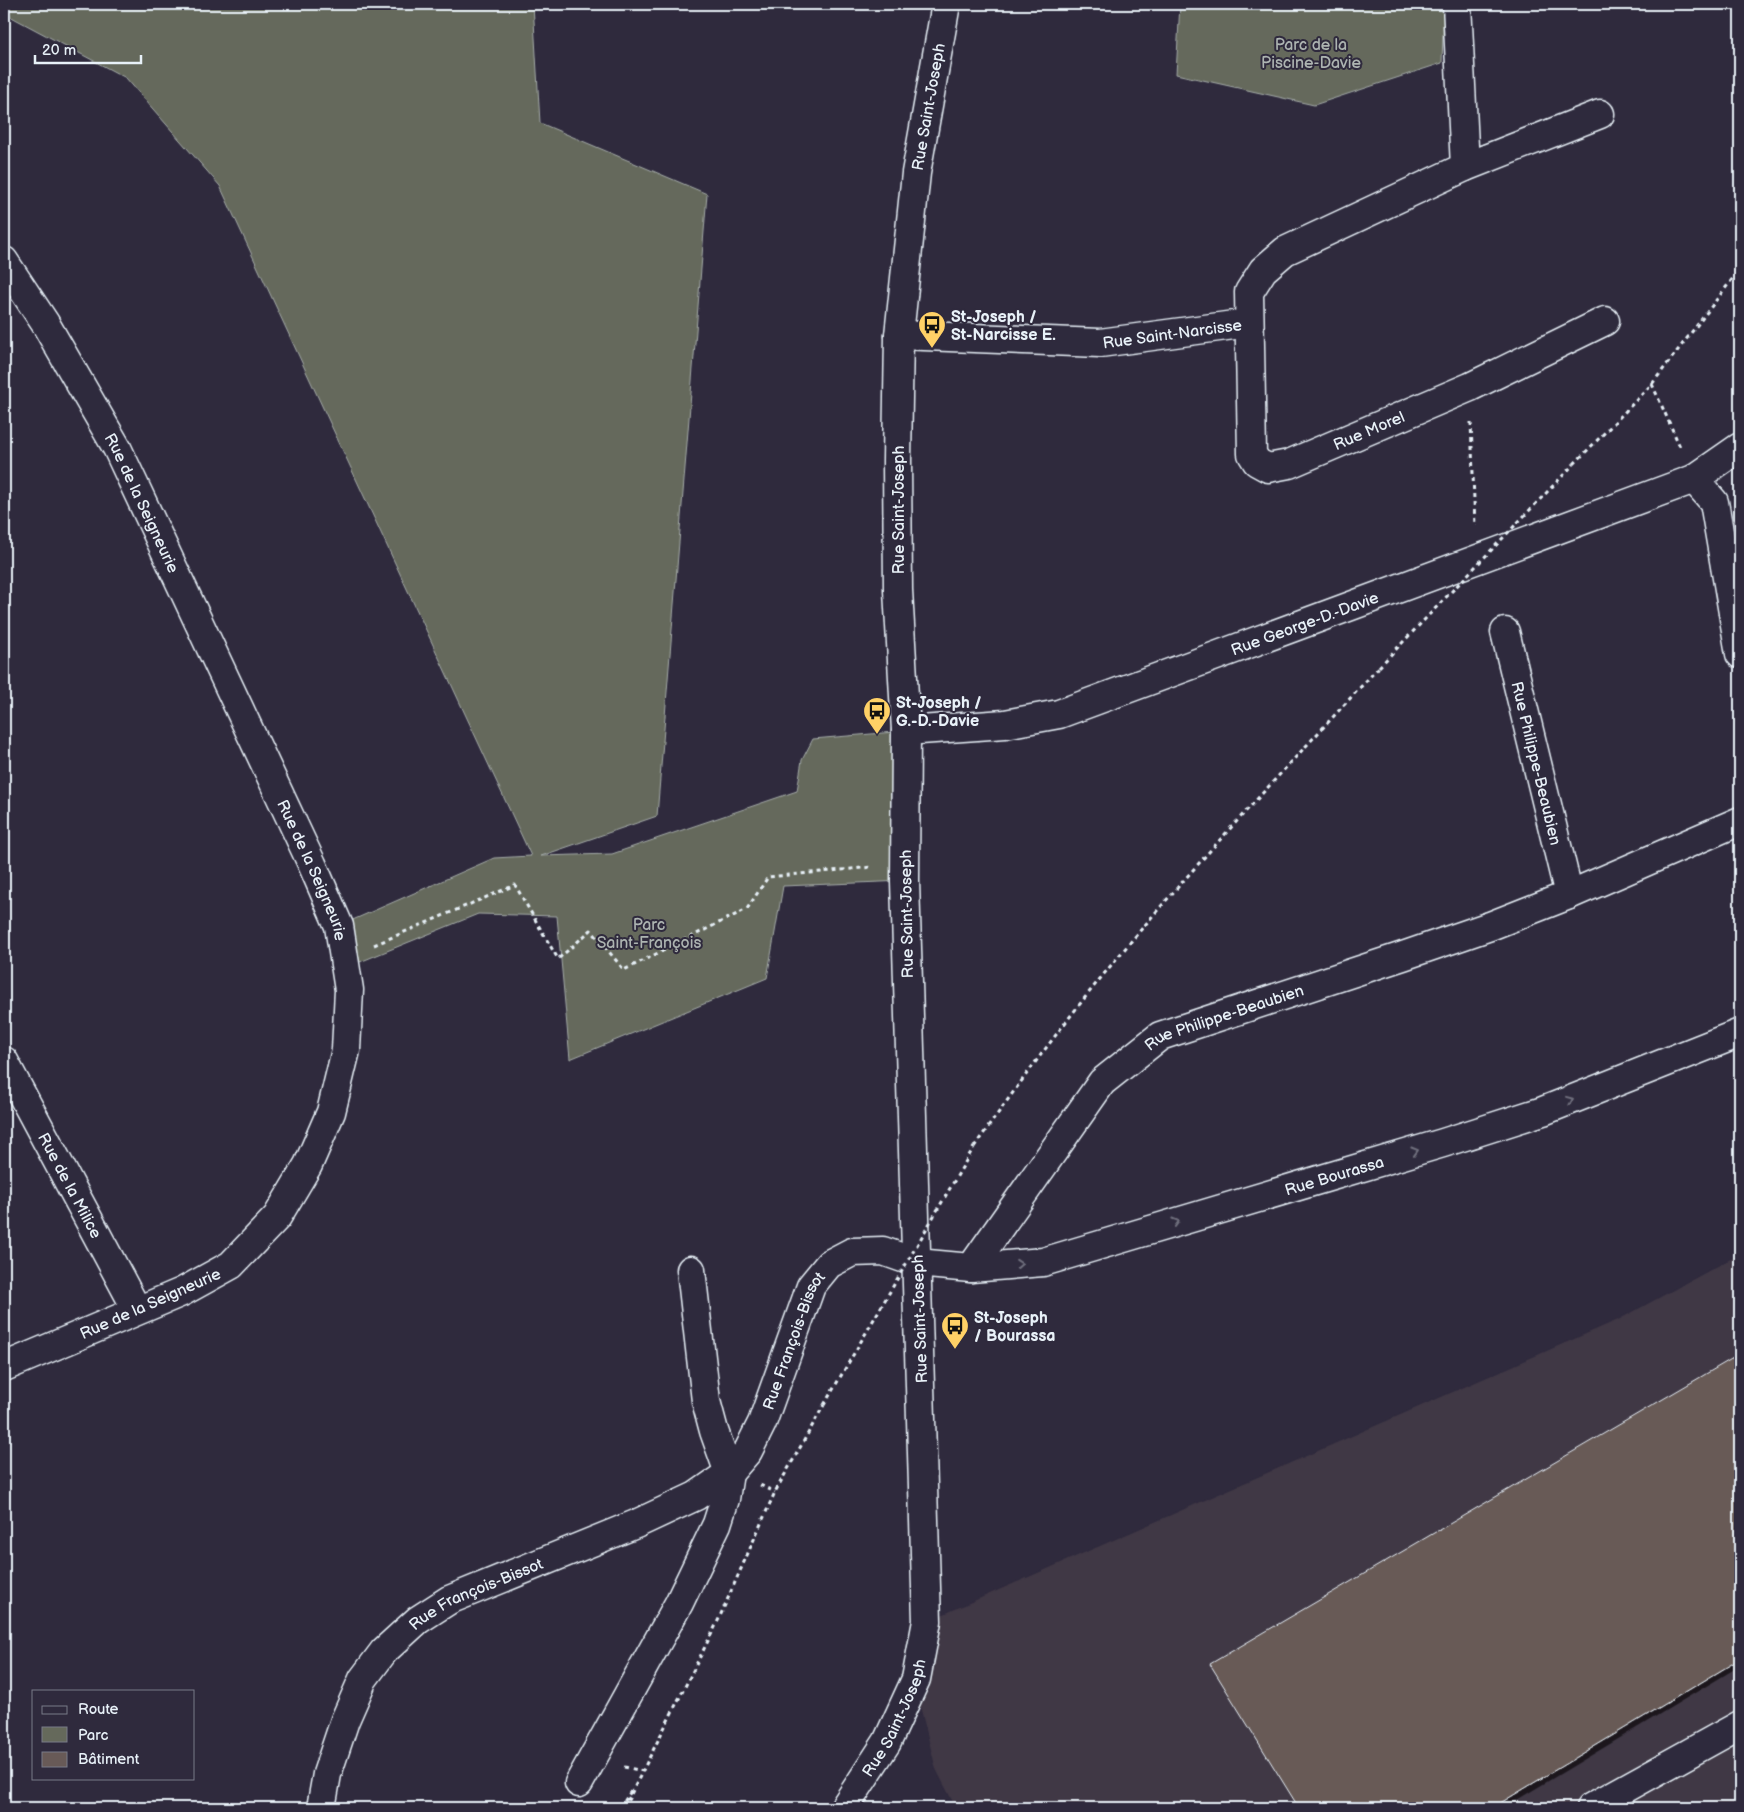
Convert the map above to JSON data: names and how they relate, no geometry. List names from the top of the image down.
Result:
{
  "streets": {
    "street": [
      "Rue Saint-Joseph",
      "Rue Saint-Narcisse",
      "Rue Morel",
      "Rue de la Seigneurie",
      "Rue George-D.-Davie",
      "Rue Philippe-Beaubien",
      "Rue Bourassa",
      "Rue de la Milice",
      "Rue François-Bissot"
    ]
  },
  "crossings": [
    ["Rue Saint-Joseph", "Rue Saint-Narcisse"],
    ["Rue Saint-Joseph", "Rue George-D.-Davie"],
    ["Rue Saint-Joseph", "Rue Bourassa"],
    ["Rue Saint-Joseph", "Rue François-Bissot"],
    ["Rue Saint-Narcisse", "Rue Morel"],
    ["Rue de la Seigneurie", "Rue de la Milice"],
    ["Rue Philippe-Beaubien", "Rue Bourassa"],
    ["Rue Bourassa", "Rue François-Bissot"]
  ],
  "one_way": ["Rue Bourassa"],
  "parks": ["Parc de la Piscine-Davie", "Parc Saint-François"],
  "places": {
    "bus stop": ["St-Joseph / St-Narcisse E.", "St-Joseph / G.-D.-Davie", "St-Joseph / Bourassa"]
  },
  "legend": ["Route", "Parc", "Bâtiment"],
  "scale_bar": "20 m"
}
